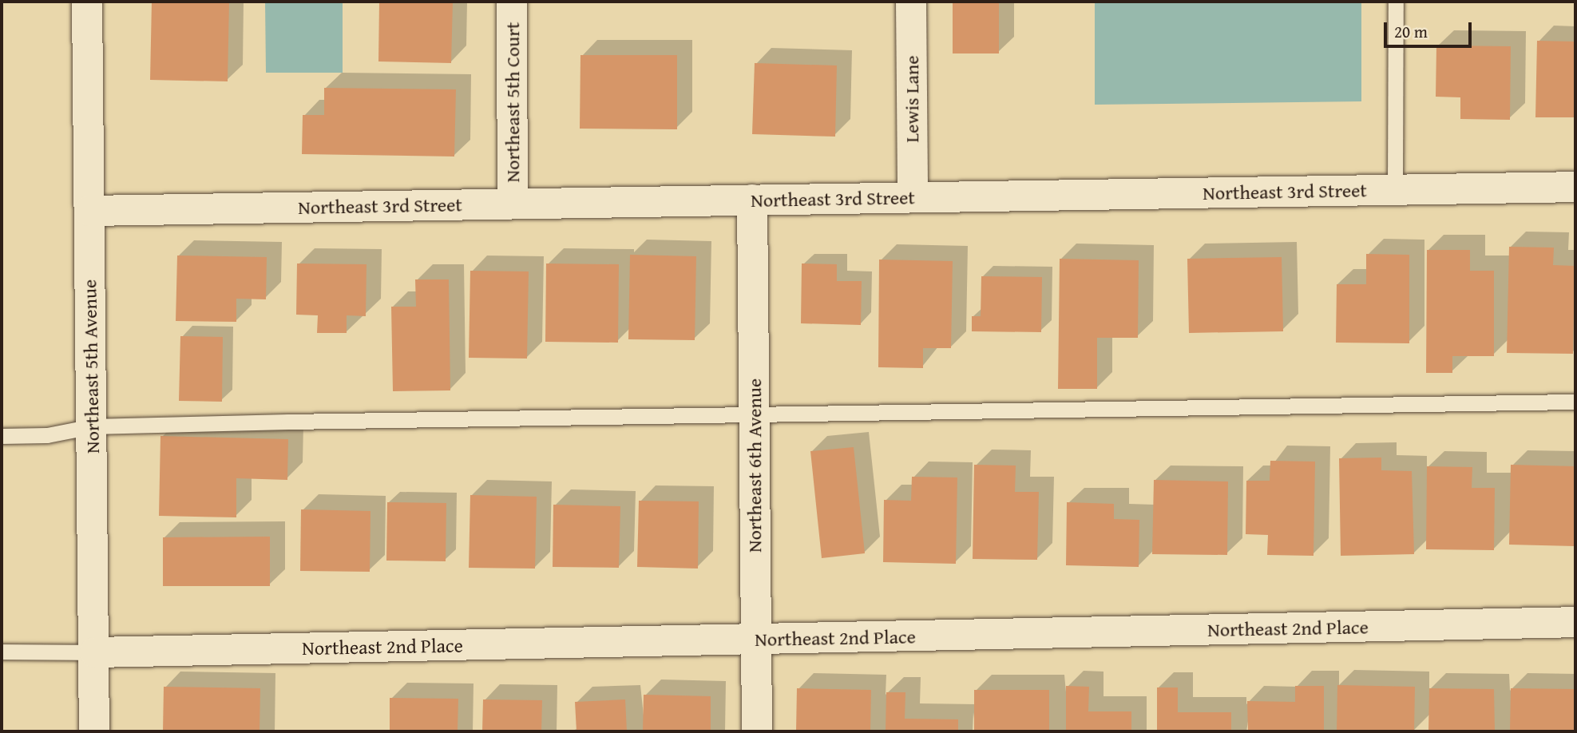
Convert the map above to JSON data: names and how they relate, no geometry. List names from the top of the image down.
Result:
{
  "streets": {
    "street": [
      "Lewis Lane",
      "Northeast 5th Court",
      "Northeast 3rd Street",
      "Northeast 5th Avenue",
      "Northeast 6th Avenue",
      "Northeast 2nd Place"
    ]
  },
  "crossings": [
    ["Lewis Lane", "Northeast 3rd Street"],
    ["Northeast 5th Court", "Northeast 3rd Street"],
    ["Northeast 3rd Street", "Northeast 5th Avenue"],
    ["Northeast 3rd Street", "Northeast 6th Avenue"],
    ["Northeast 5th Avenue", "Northeast 2nd Place"],
    ["Northeast 6th Avenue", "Northeast 2nd Place"]
  ],
  "scale_bar": "20 m"
}
